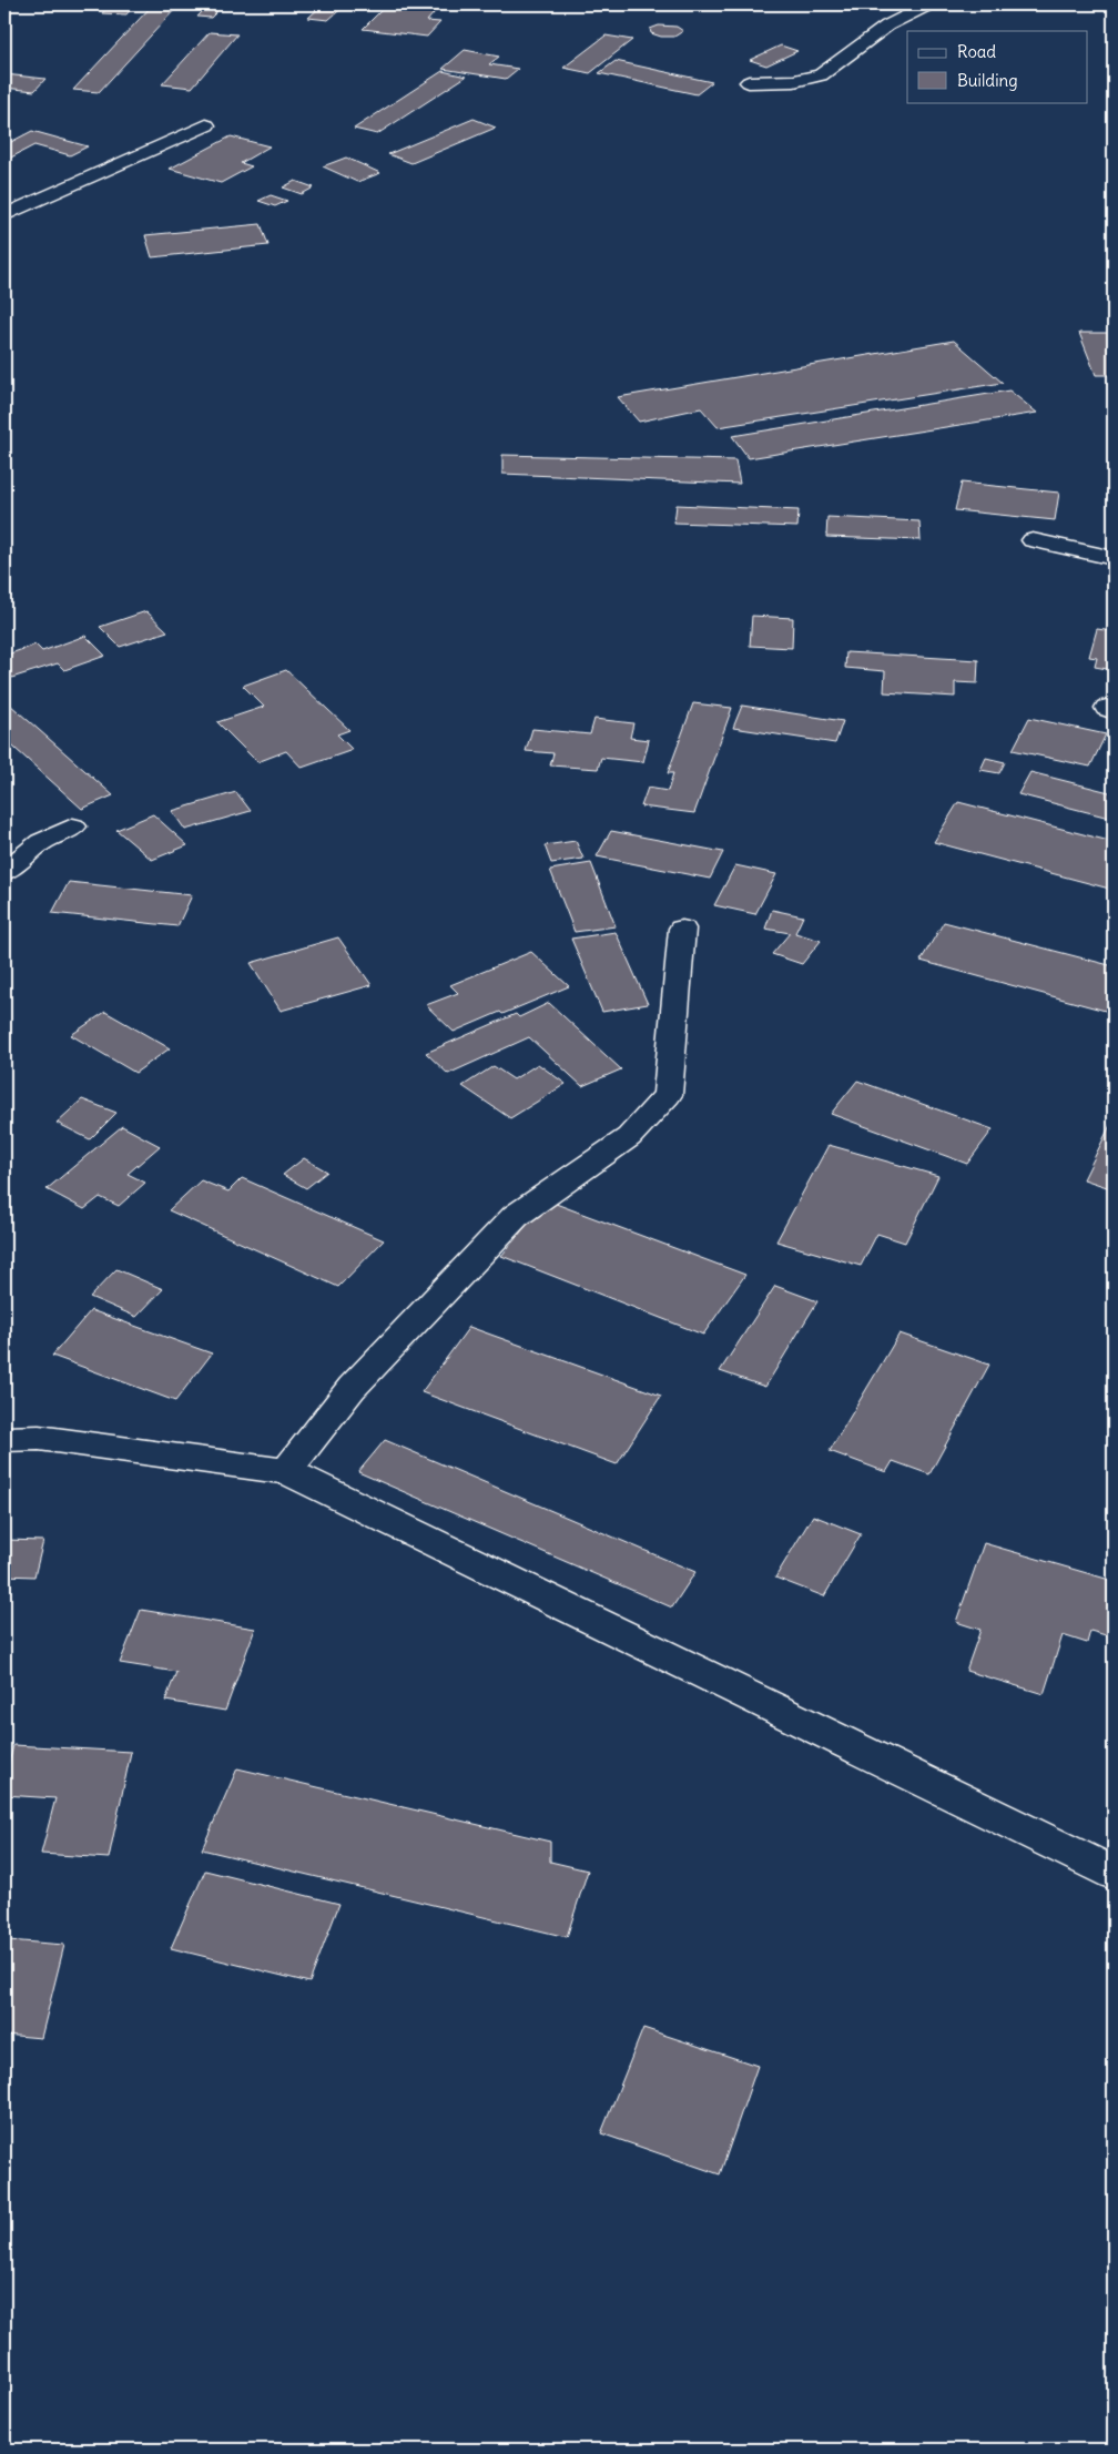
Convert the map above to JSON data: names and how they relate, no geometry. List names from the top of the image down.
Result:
{
  "legend": ["Road", "Building"]
}
